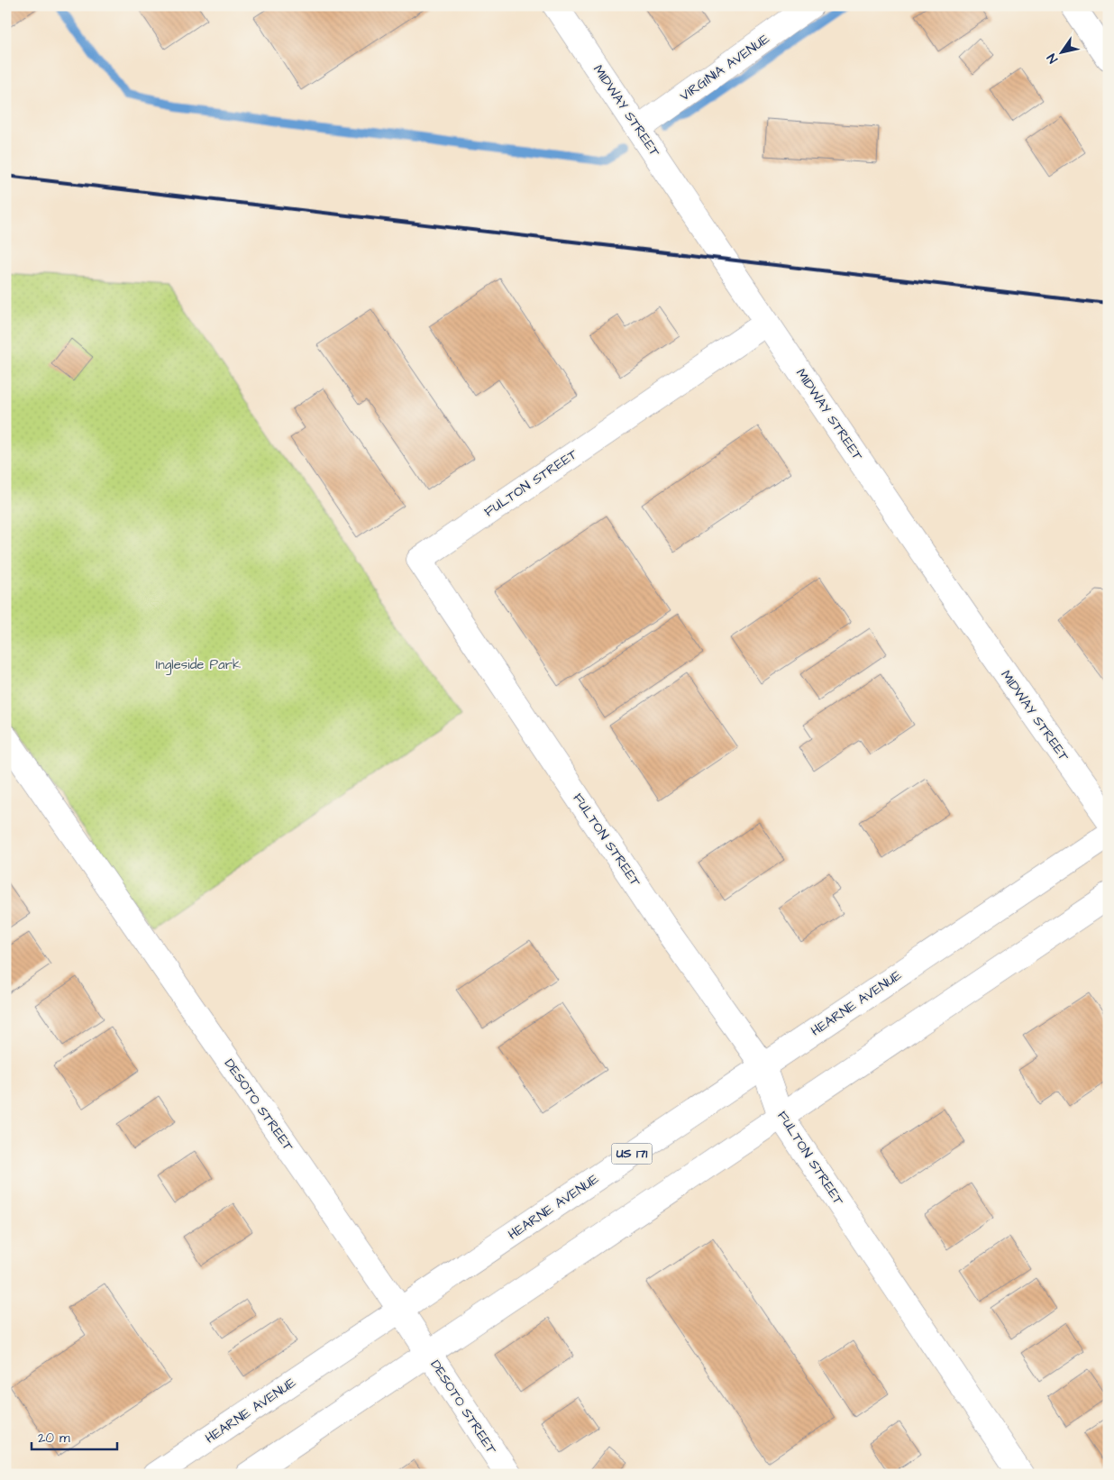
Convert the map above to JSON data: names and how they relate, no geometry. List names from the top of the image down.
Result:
{
  "streets": {
    "street": [
      "VIRGINIA AVENUE",
      "MIDWAY STREET",
      "FULTON STREET",
      "HEARNE AVENUE",
      "DESOTO STREET",
      "US 171"
    ]
  },
  "crossings": [
    ["VIRGINIA AVENUE", "MIDWAY STREET"],
    ["MIDWAY STREET", "FULTON STREET"],
    ["FULTON STREET", "HEARNE AVENUE"],
    ["HEARNE AVENUE", "DESOTO STREET"]
  ],
  "parks": ["Ingleside Park"],
  "scale_bar": "20 m",
  "north": "bottom left"
}
